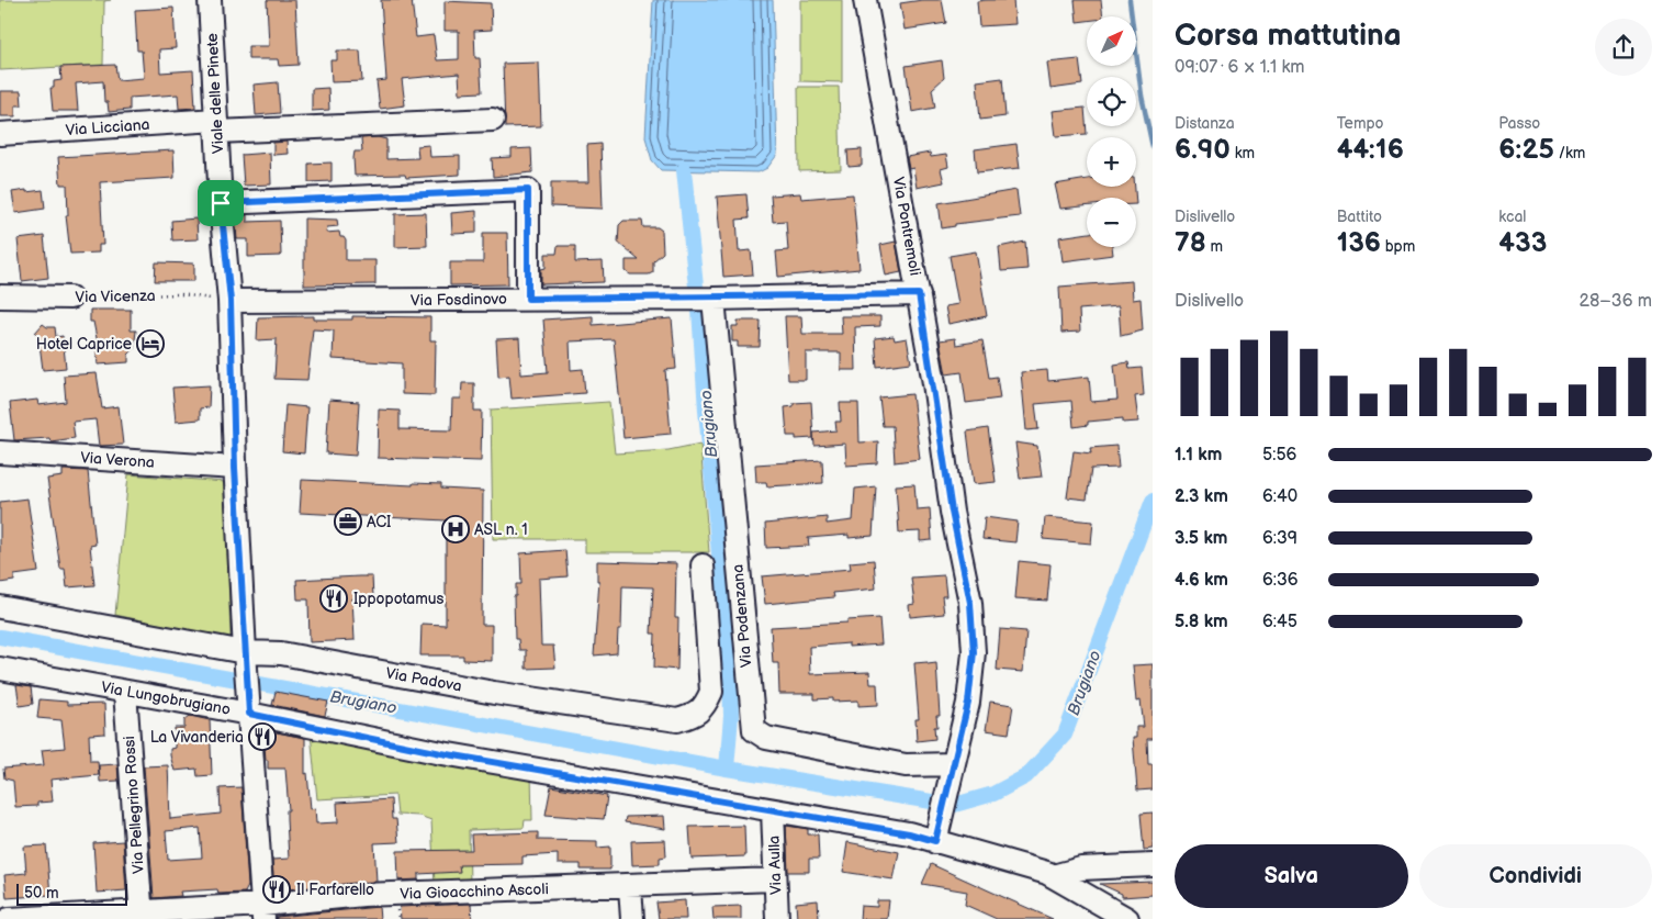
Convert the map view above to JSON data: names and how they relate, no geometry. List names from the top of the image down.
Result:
{
  "streets": {
    "street": [
      "Viale delle Pinete",
      "Via Licciana",
      "Via Pontremoli",
      "Via Vicenza",
      "Via Fosdinovo",
      "Via Verona",
      "Via Podenzana",
      "Via Padova",
      "Via Lungobrugiano",
      "Via Pellegrino Rossi",
      "Via Aulla",
      "Via Gioacchino Ascoli"
    ]
  },
  "crossings": [
    ["Viale delle Pinete", "Via Licciana"],
    ["Viale delle Pinete", "Via Vicenza"],
    ["Viale delle Pinete", "Via Fosdinovo"],
    ["Viale delle Pinete", "Via Verona"],
    ["Viale delle Pinete", "Via Padova"],
    ["Viale delle Pinete", "Via Lungobrugiano"],
    ["Viale delle Pinete", "Via Gioacchino Ascoli"],
    ["Via Pontremoli", "Via Fosdinovo"],
    ["Via Pontremoli", "Via Podenzana"],
    ["Via Pontremoli", "Via Lungobrugiano"],
    ["Via Vicenza", "Via Fosdinovo"],
    ["Via Fosdinovo", "Via Podenzana"],
    ["Via Lungobrugiano", "Via Pellegrino Rossi"],
    ["Via Lungobrugiano", "Via Aulla"],
    ["Via Pellegrino Rossi", "Via Gioacchino Ascoli"],
    ["Via Aulla", "Via Gioacchino Ascoli"]
  ],
  "water": ["Brugiano"],
  "places": {
    "hotel": ["Hotel Caprice"],
    "office": ["ACI"],
    "hospital": ["ASL n. 1"],
    "restaurant": ["Ippopotamus", "La Vivanderia", "Il Farfarello"]
  },
  "scale_bar": "50 m",
  "north": "top right",
  "page": {
    "heading": ["Corsa mattutina", "09:07 · 6 × 1.1 km"],
    "map_buttons": ["+", "−"],
    "stats": [
      ["Distanza", "6.90 km"],
      ["Tempo", "44:16"],
      ["Passo", "6:25 /km"],
      ["Dislivello", "78 m"],
      ["Battito", "136 bpm"],
      ["kcal", "433"]
    ],
    "chart": ["Dislivello", "28–36 m"],
    "list": [
      {
        "name": "1.1 km",
        "note": "5:56"
      },
      {
        "name": "2.3 km",
        "note": "6:40"
      },
      {
        "name": "3.5 km",
        "note": "6:39"
      },
      {
        "name": "4.6 km",
        "note": "6:36"
      },
      {
        "name": "5.8 km",
        "note": "6:45"
      }
    ],
    "buttons": ["Salva", "Condividi"],
    "scale": "50 m"
  }
}
